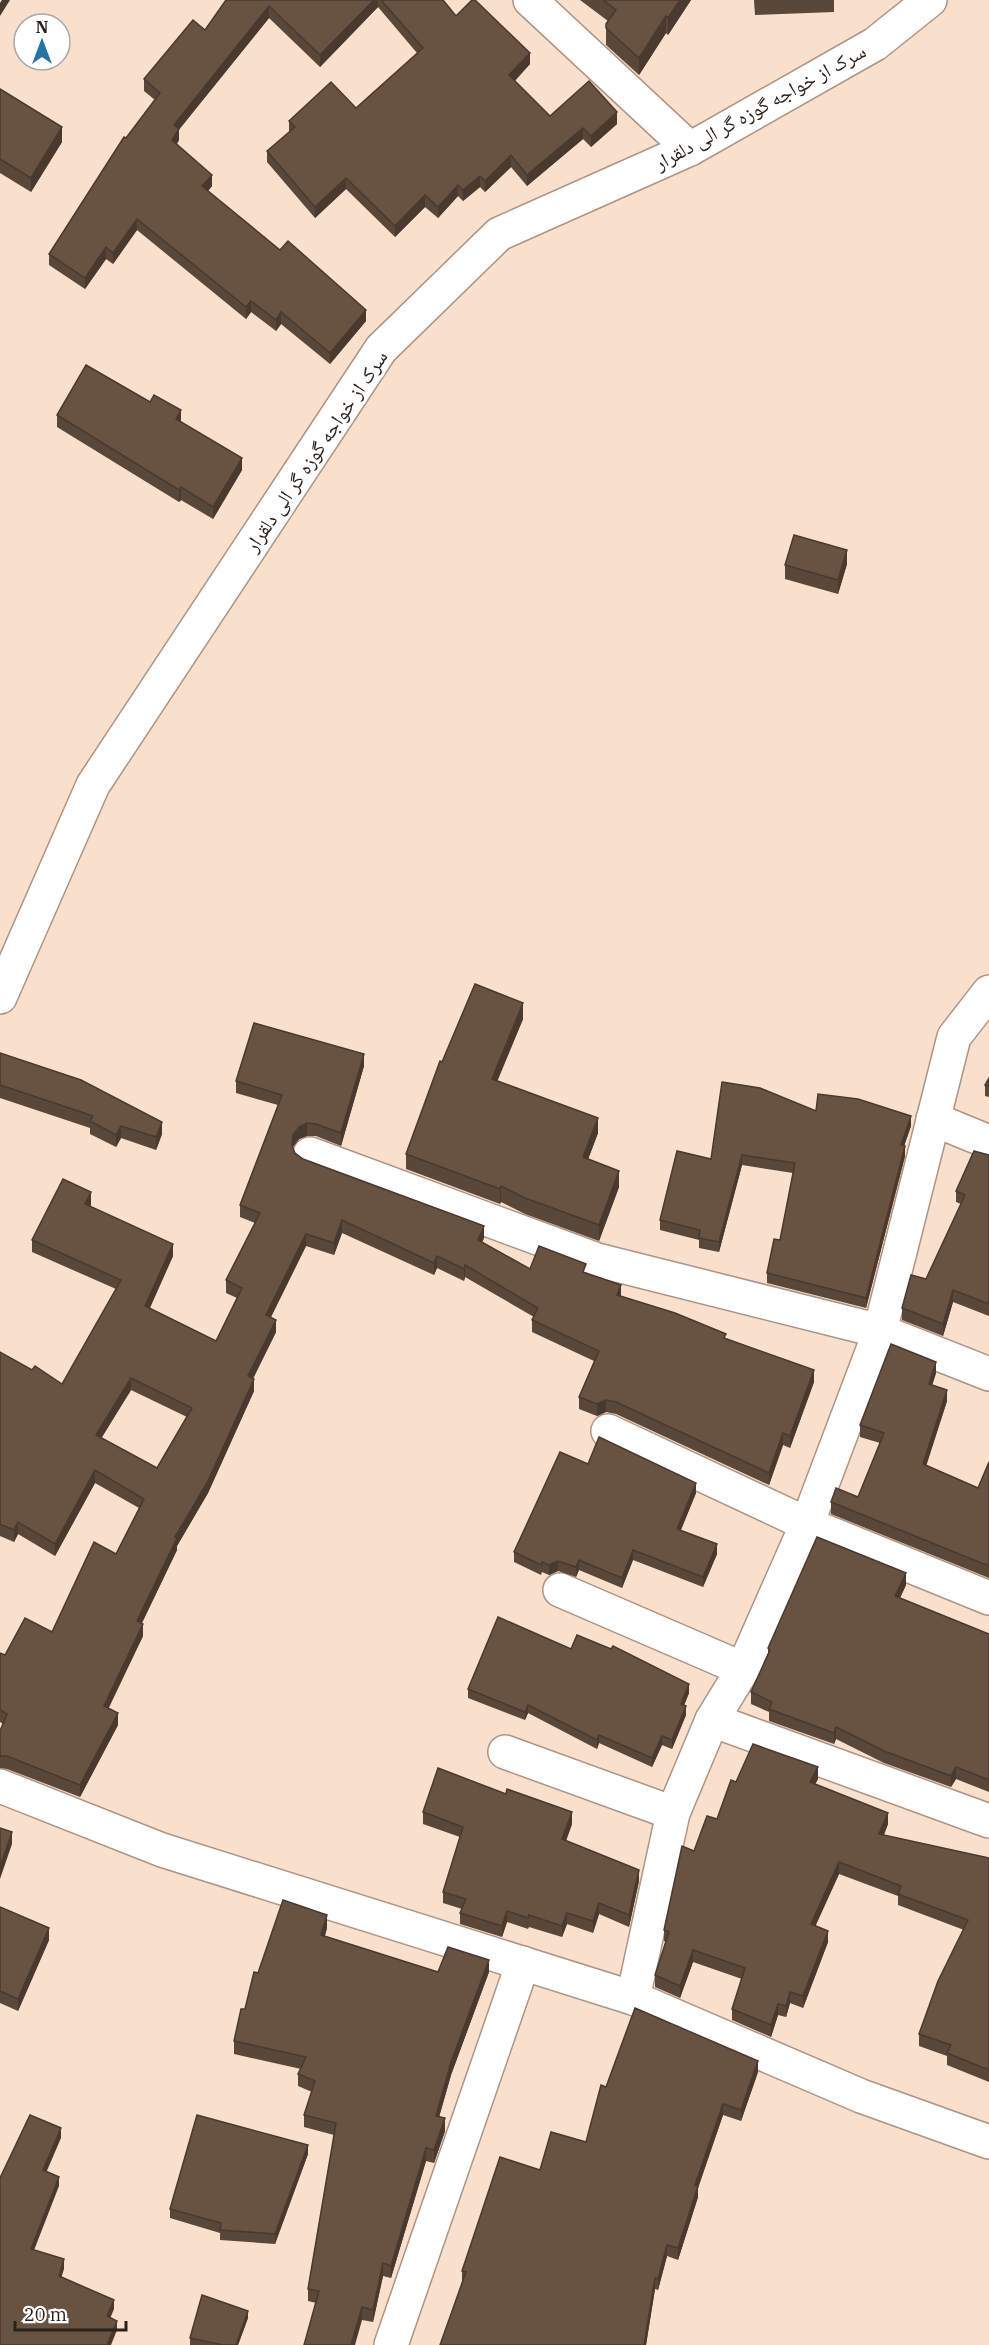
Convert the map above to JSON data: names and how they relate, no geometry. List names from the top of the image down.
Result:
{
  "streets": {
    "street": ["سرک از خواجه گوزه گر الی دلقرار"]
  },
  "scale_bar": "20 m",
  "north": "top"
}
